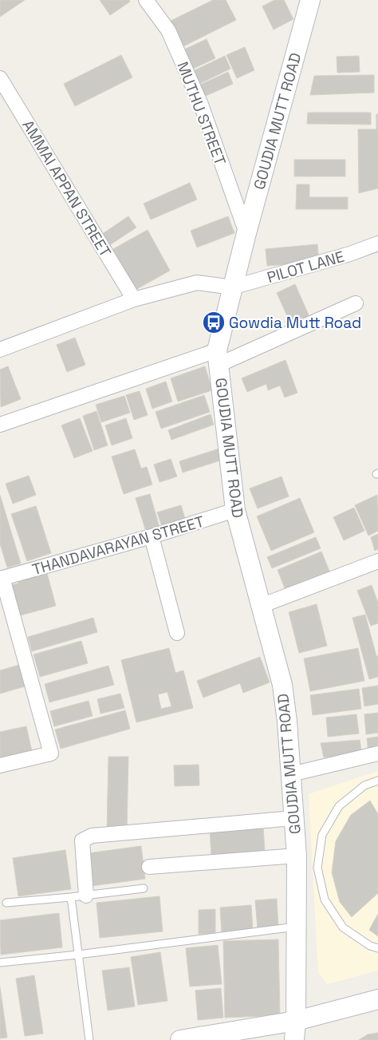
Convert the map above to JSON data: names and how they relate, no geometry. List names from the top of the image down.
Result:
{
  "streets": {
    "main road": ["GOUDIA MUTT ROAD"],
    "street": [
      "MUTHU STREET",
      "AMMAI APPAN STREET",
      "PILOT LANE",
      "THANDAVARAYAN STREET"
    ]
  },
  "crossings": [
    ["MUTHU STREET", "GOUDIA MUTT ROAD"],
    ["GOUDIA MUTT ROAD", "PILOT LANE"],
    ["GOUDIA MUTT ROAD", "THANDAVARAYAN STREET"]
  ],
  "places": {
    "bus stop": ["Gowdia Mutt Road"]
  }
}
